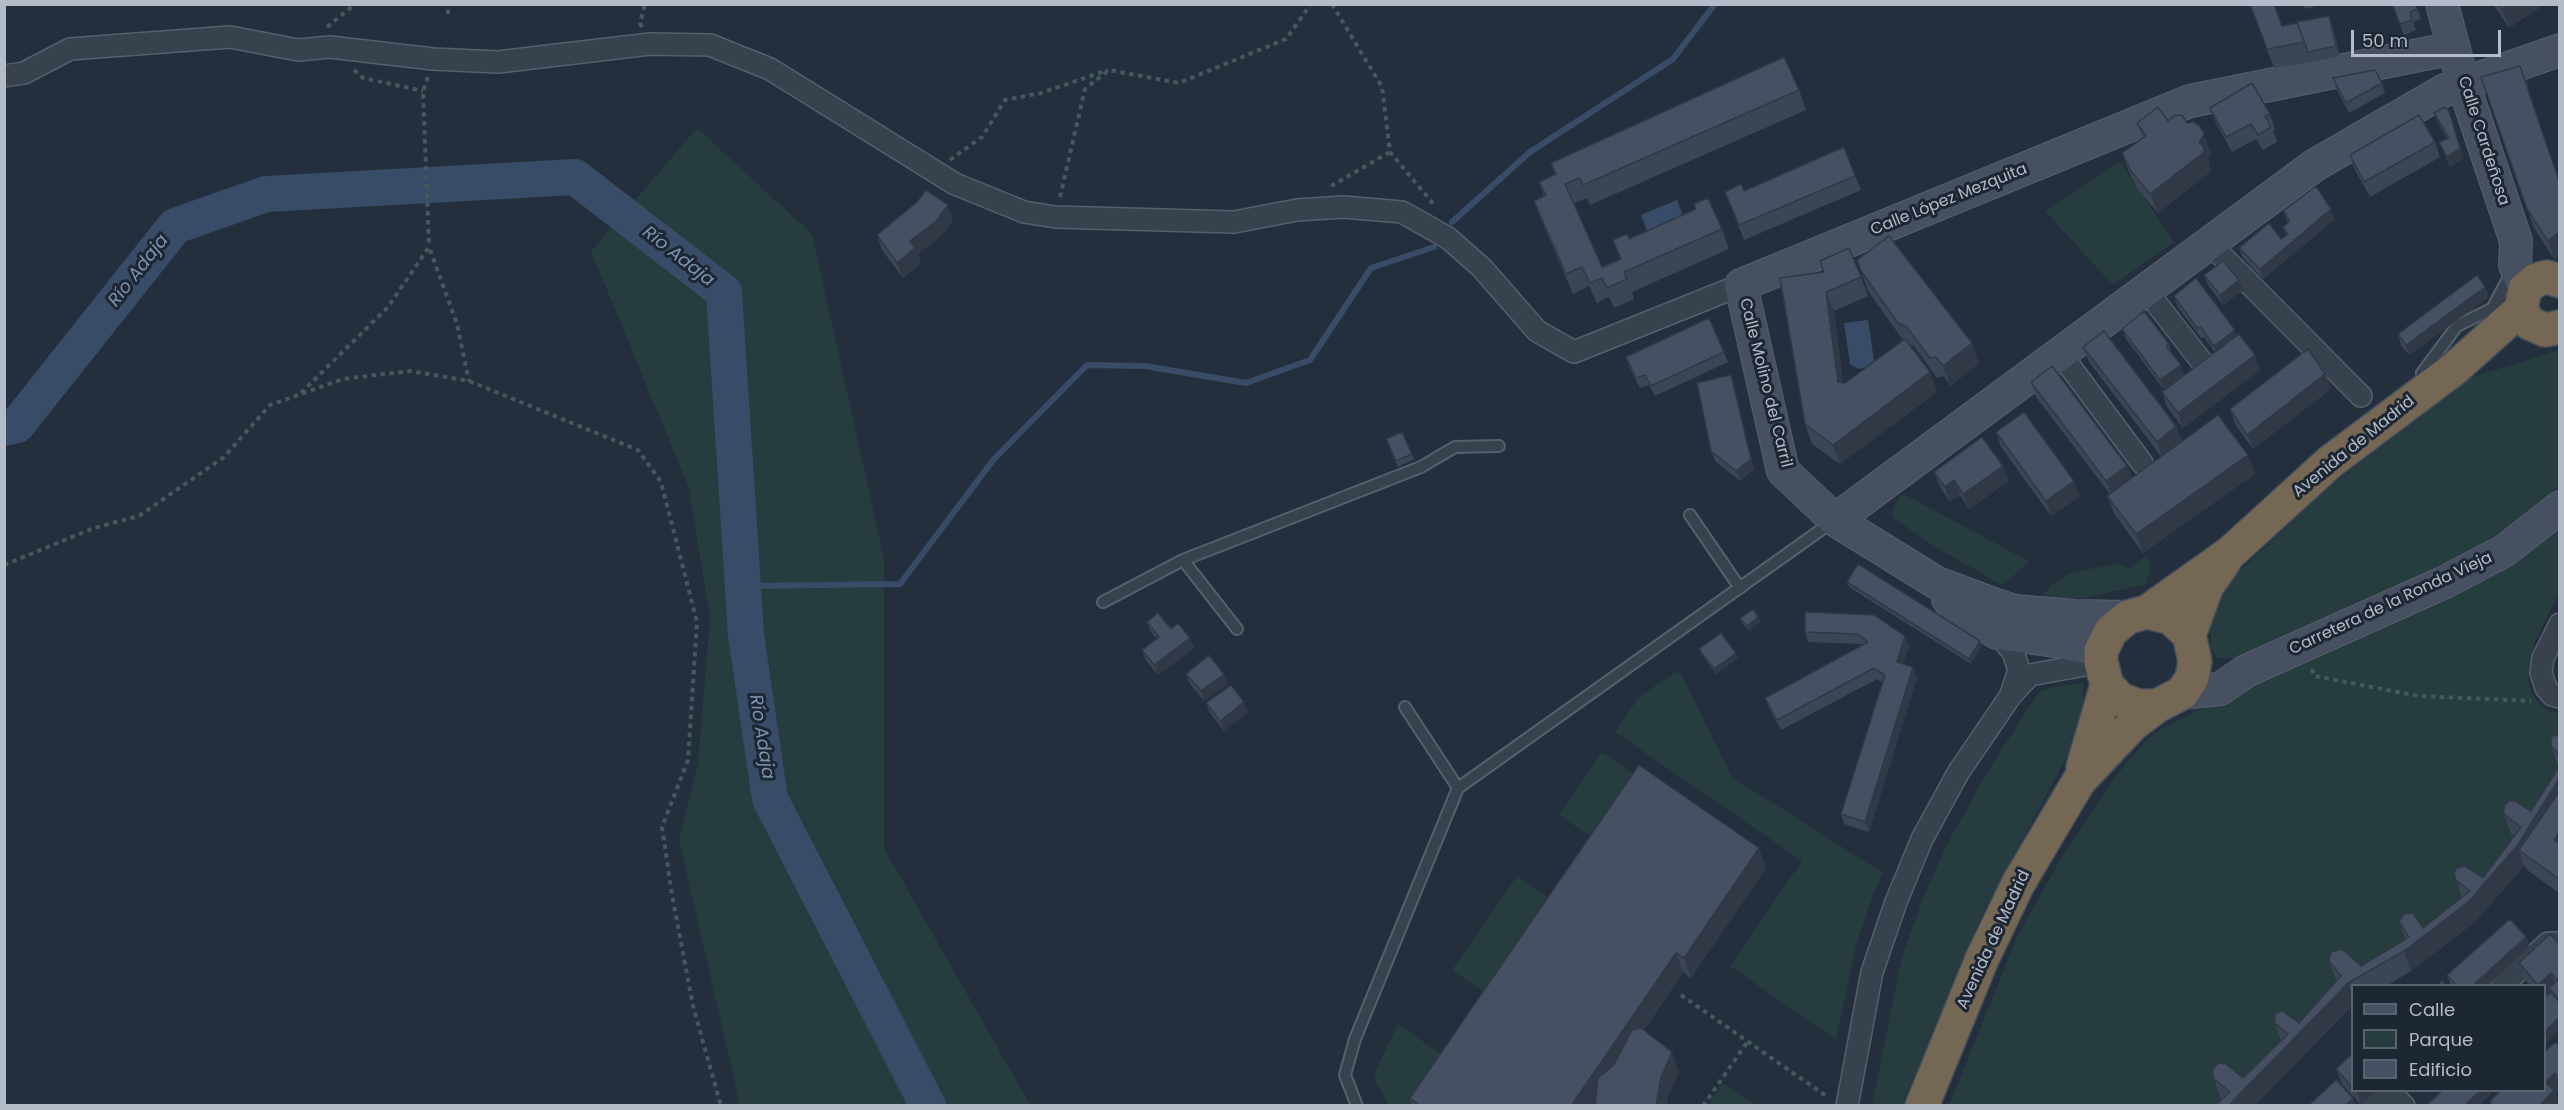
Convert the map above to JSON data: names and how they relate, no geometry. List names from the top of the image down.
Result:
{
  "streets": {
    "highway": ["Avenida de Madrid"],
    "street": [
      "Calle Cardeñosa",
      "Calle López Mezquita",
      "Calle Molino del Carril",
      "Carretera de la Ronda Vieja"
    ]
  },
  "crossings": [
    ["Calle Cardeñosa", "Calle López Mezquita"],
    ["Calle Cardeñosa", "Avenida de Madrid"],
    ["Calle López Mezquita", "Calle Molino del Carril"],
    ["Calle Molino del Carril", "Avenida de Madrid"],
    ["Calle Molino del Carril", "Carretera de la Ronda Vieja"],
    ["Avenida de Madrid", "Carretera de la Ronda Vieja"]
  ],
  "water": ["Río Adaja"],
  "legend": ["Calle", "Parque", "Edificio"],
  "scale_bar": "50 m"
}
